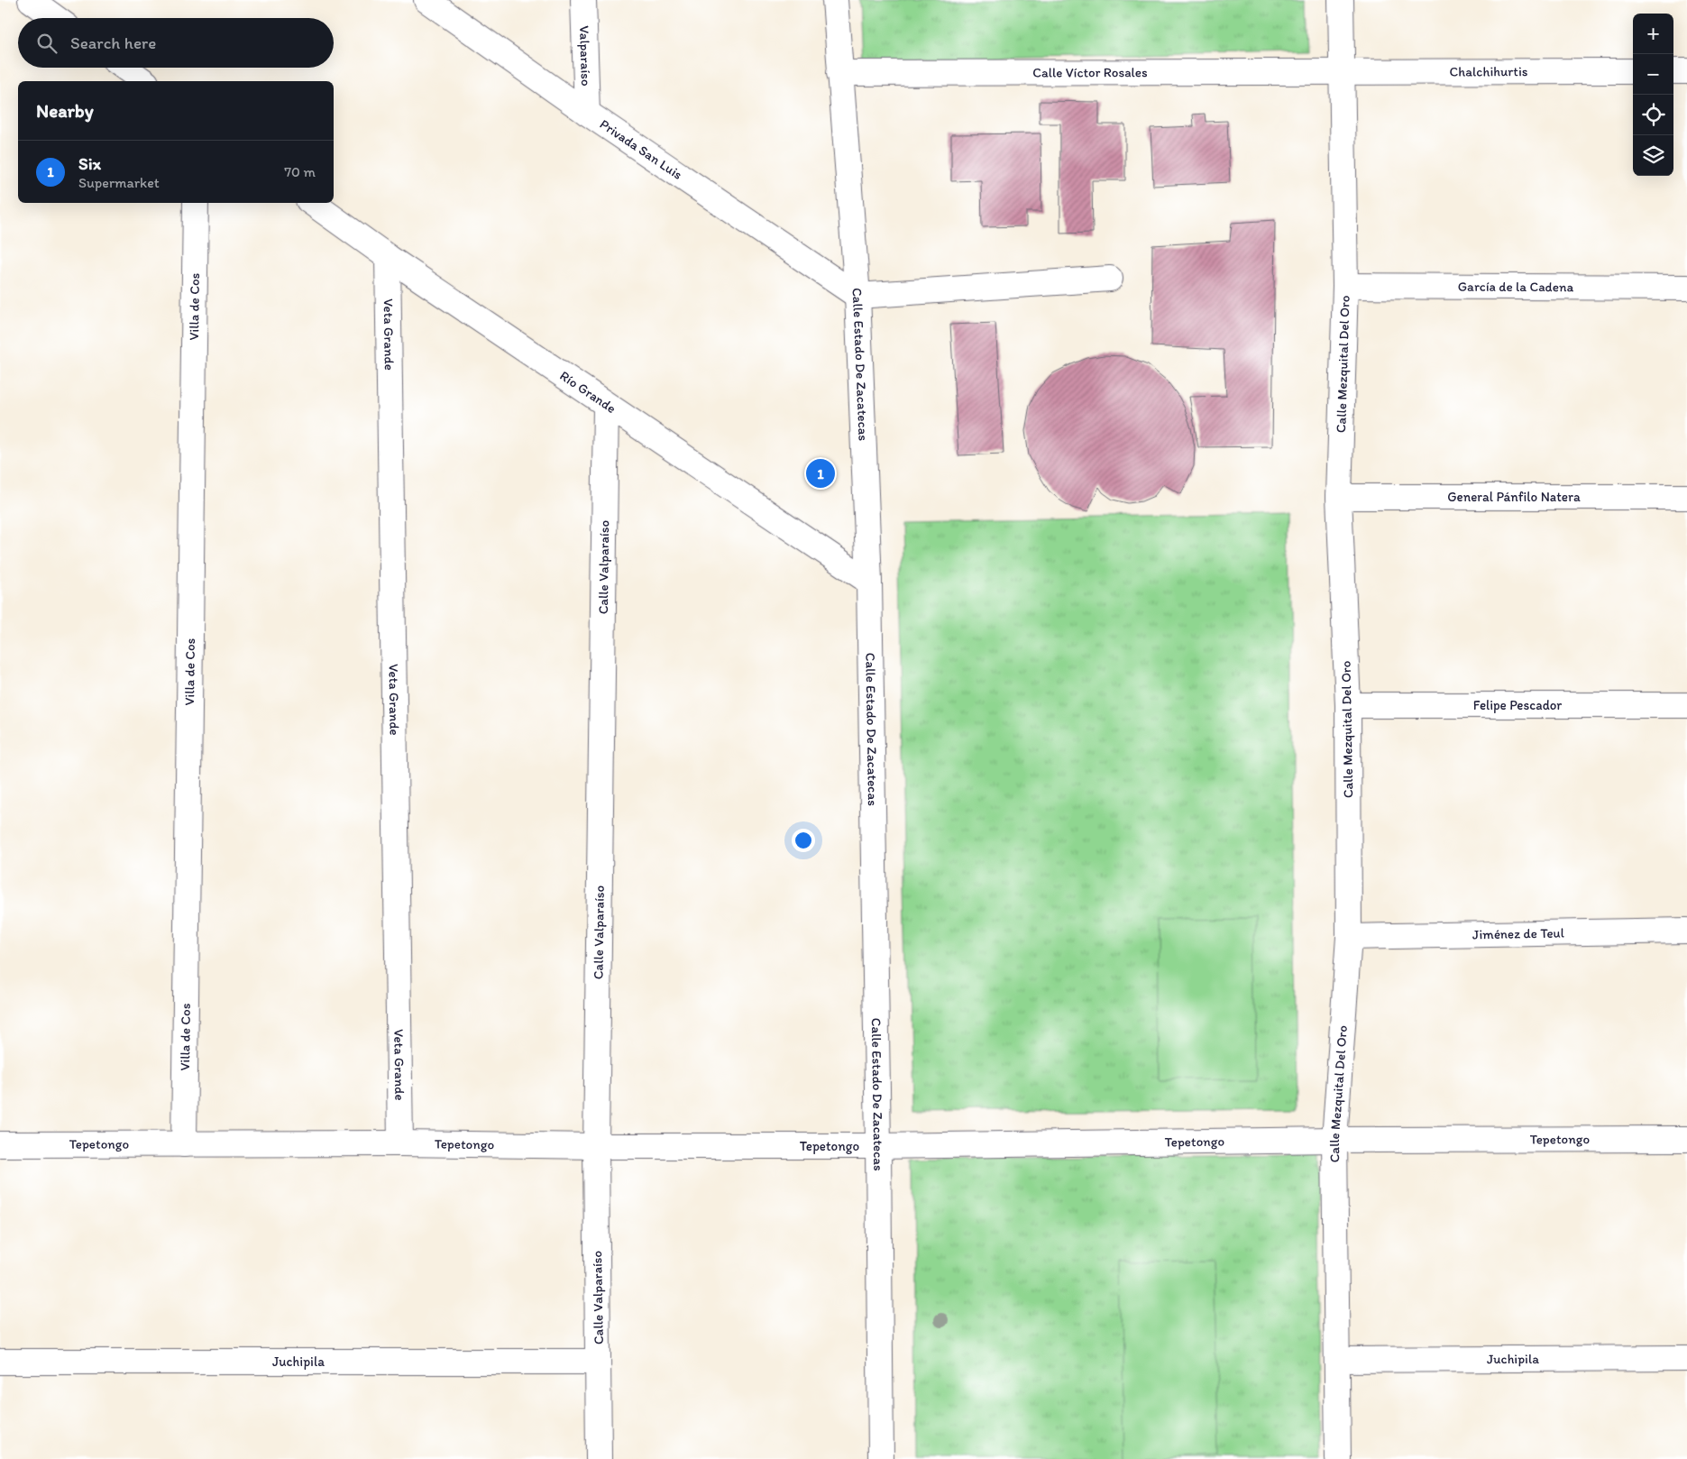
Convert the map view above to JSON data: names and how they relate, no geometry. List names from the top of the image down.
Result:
{
  "streets": {
    "street": [
      "Valparaíso",
      "Chalchihurtis",
      "Calle Víctor Rosales",
      "Privada San Luis",
      "García de la Cadena",
      "Villa de Cos",
      "Veta Grande",
      "Calle Estado De Zacatecas",
      "Calle Mezquital Del Oro",
      "Río Grande",
      "General Pánfilo Natera",
      "Calle Valparaíso",
      "Felipe Pescador",
      "Jiménez de Teul",
      "Tepetongo",
      "Juchipila"
    ]
  },
  "crossings": [
    ["Valparaíso", "Privada San Luis"],
    ["Chalchihurtis", "Calle Víctor Rosales"],
    ["Chalchihurtis", "Calle Mezquital Del Oro"],
    ["Calle Víctor Rosales", "Calle Estado De Zacatecas"],
    ["Calle Víctor Rosales", "Calle Mezquital Del Oro"],
    ["Privada San Luis", "Calle Estado De Zacatecas"],
    ["García de la Cadena", "Calle Mezquital Del Oro"],
    ["Villa de Cos", "Tepetongo"],
    ["Veta Grande", "Río Grande"],
    ["Veta Grande", "Tepetongo"],
    ["Calle Estado De Zacatecas", "Río Grande"],
    ["Calle Estado De Zacatecas", "Tepetongo"],
    ["Calle Mezquital Del Oro", "General Pánfilo Natera"],
    ["Calle Mezquital Del Oro", "Felipe Pescador"],
    ["Calle Mezquital Del Oro", "Jiménez de Teul"],
    ["Calle Mezquital Del Oro", "Tepetongo"],
    ["Calle Mezquital Del Oro", "Juchipila"],
    ["Río Grande", "Calle Valparaíso"],
    ["Calle Valparaíso", "Tepetongo"],
    ["Calle Valparaíso", "Juchipila"]
  ],
  "page": {
    "map_buttons": ["+", "−"],
    "search": "Search here",
    "heading": "Nearby",
    "list": [
      {
        "mark": "1",
        "name": "Six",
        "note": "Supermarket",
        "value": "70 m"
      }
    ],
    "pins": "1"
  }
}
